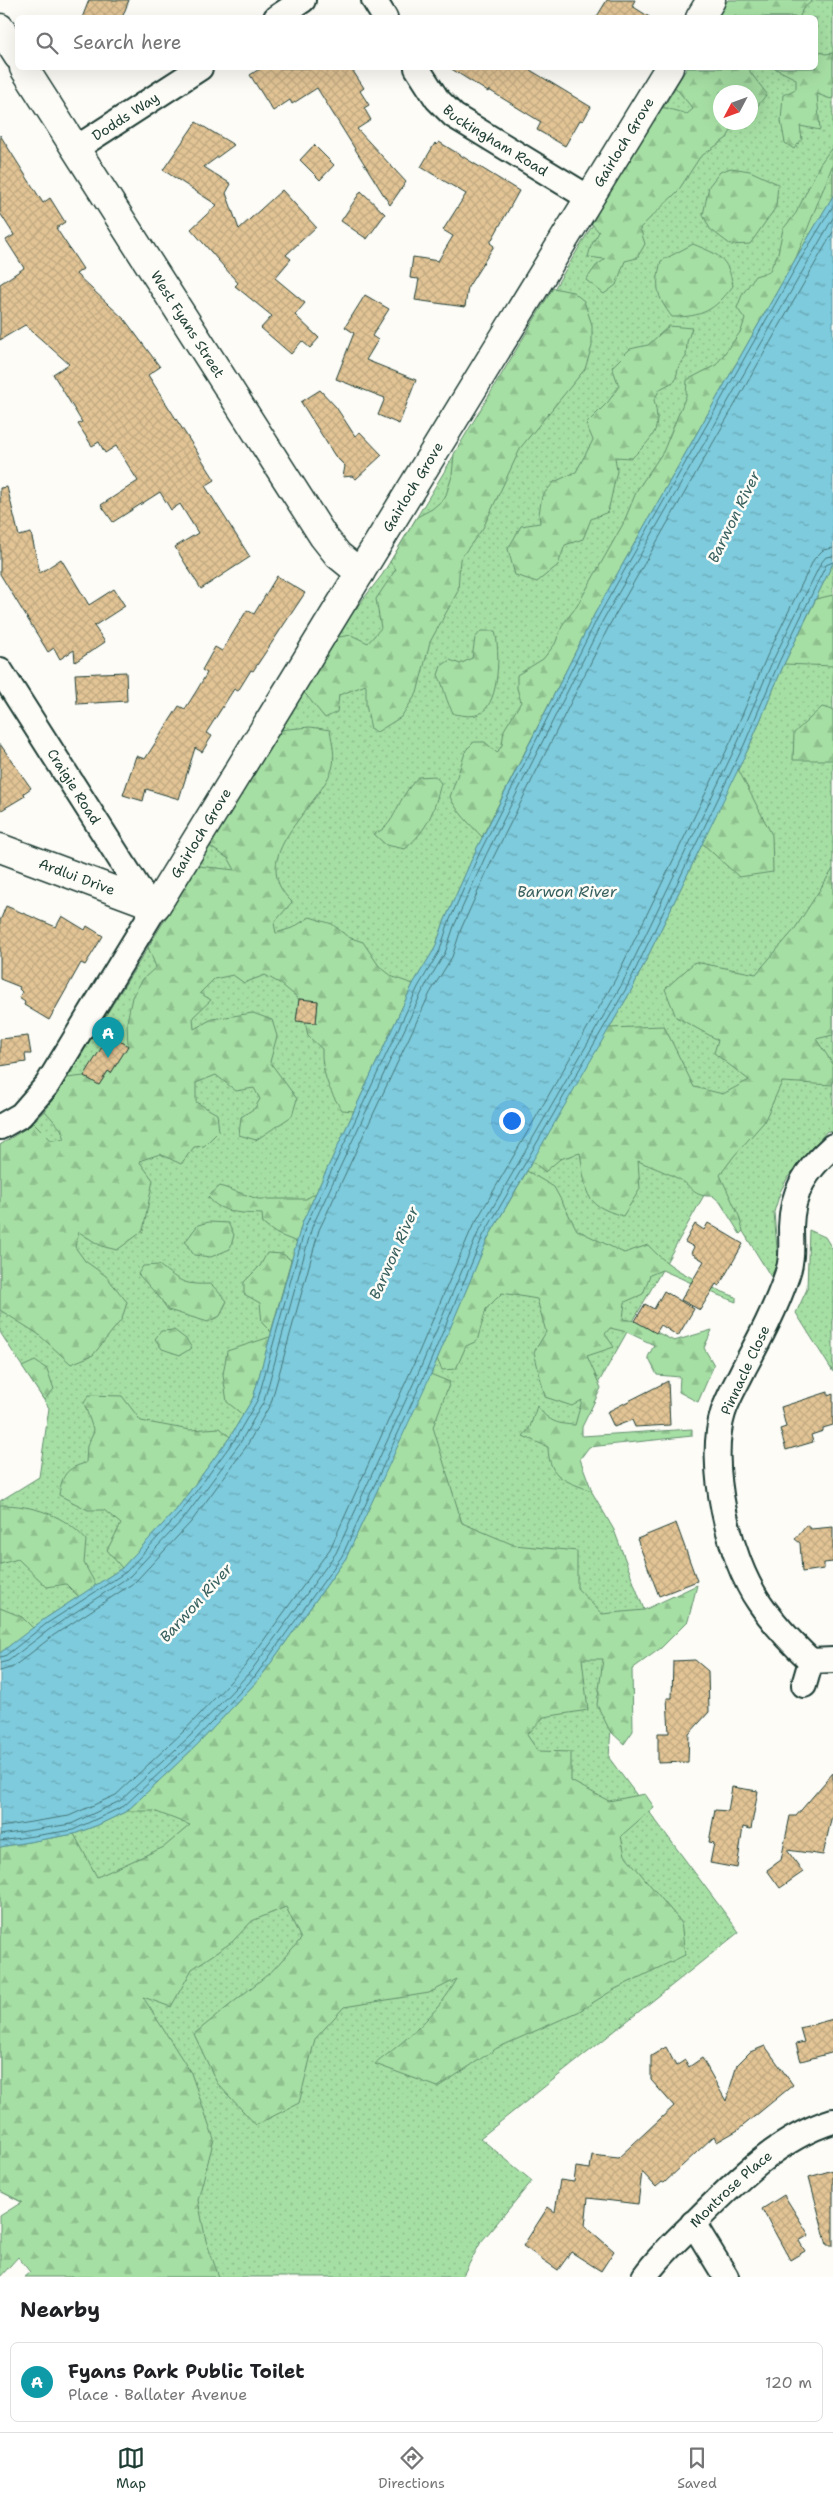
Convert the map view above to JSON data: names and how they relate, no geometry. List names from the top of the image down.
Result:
{
  "streets": {
    "street": [
      "Dodds Way",
      "Buckingham Road",
      "Gairloch Grove",
      "West Fyans Street",
      "Craigie Road",
      "Ardlui Drive",
      "Pinnacle Close",
      "Montrose Place"
    ]
  },
  "crossings": [
    ["Dodds Way", "West Fyans Street"],
    ["Buckingham Road", "Gairloch Grove"],
    ["Gairloch Grove", "West Fyans Street"],
    ["Gairloch Grove", "Craigie Road"],
    ["Gairloch Grove", "Ardlui Drive"],
    ["Craigie Road", "Ardlui Drive"]
  ],
  "water": ["Barwon River"],
  "north": "bottom left",
  "page": {
    "search": "Search here",
    "pins": "A",
    "heading": "Nearby",
    "list": [
      {
        "mark": "A",
        "name": "Fyans Park Public Toilet",
        "note": "Place · Ballater Avenue",
        "value": "120 m"
      }
    ],
    "nav": ["Map", "Directions", "Saved"]
  }
}
